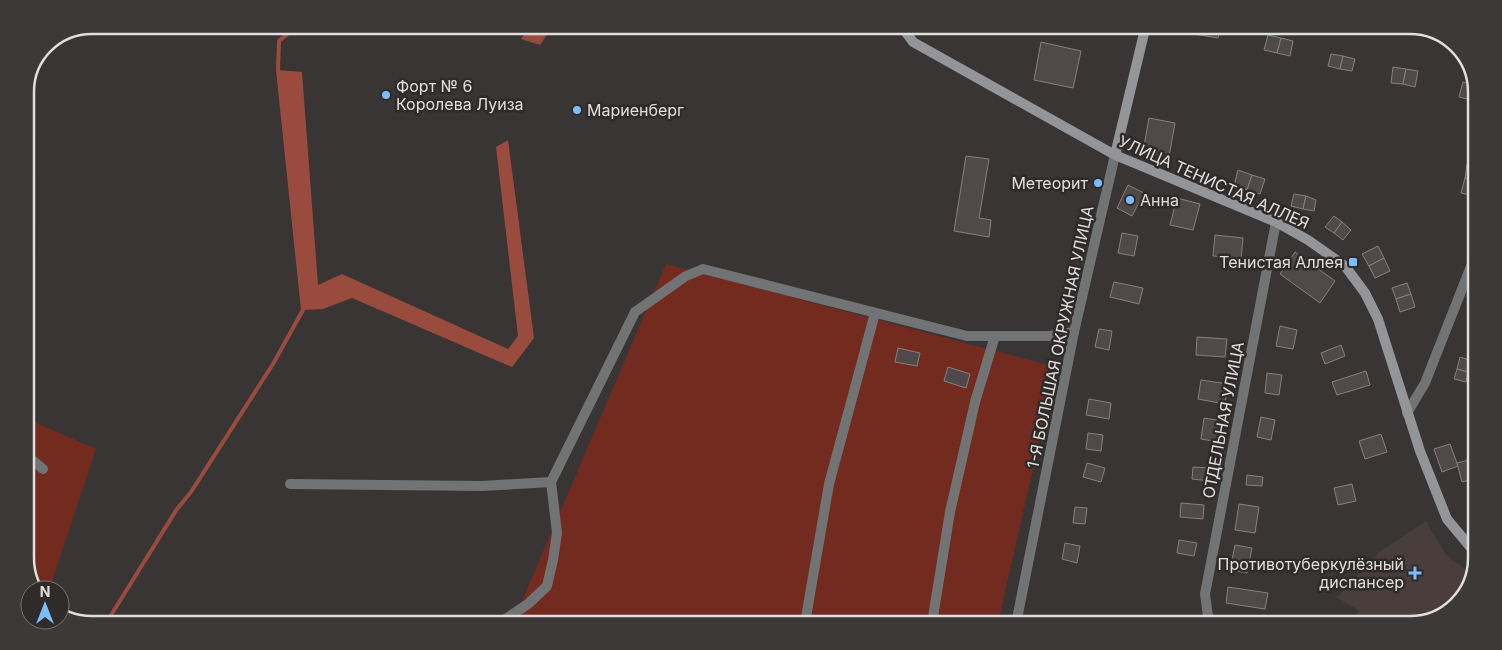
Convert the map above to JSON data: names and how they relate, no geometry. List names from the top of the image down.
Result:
{
  "streets": {
    "main road": ["УЛИЦА ТЕНИСТАЯ АЛЛЕЯ", "1-Я БОЛЬШАЯ ОКРУЖНАЯ УЛИЦА"],
    "street": ["ОТДЕЛЬНАЯ УЛИЦА"]
  },
  "crossings": [
    ["УЛИЦА ТЕНИСТАЯ АЛЛЕЯ", "1-Я БОЛЬШАЯ ОКРУЖНАЯ УЛИЦА"],
    ["УЛИЦА ТЕНИСТАЯ АЛЛЕЯ", "ОТДЕЛЬНАЯ УЛИЦА"]
  ],
  "places": {
    "other": [
      "Форт № 6 Королева Луиза",
      "Мариенберг",
      "Метеорит",
      "Анна"
    ],
    "transit": ["Тенистая Аллея"],
    "health": ["Противотуберкулёзный диспансер"]
  },
  "north": "top"
}
